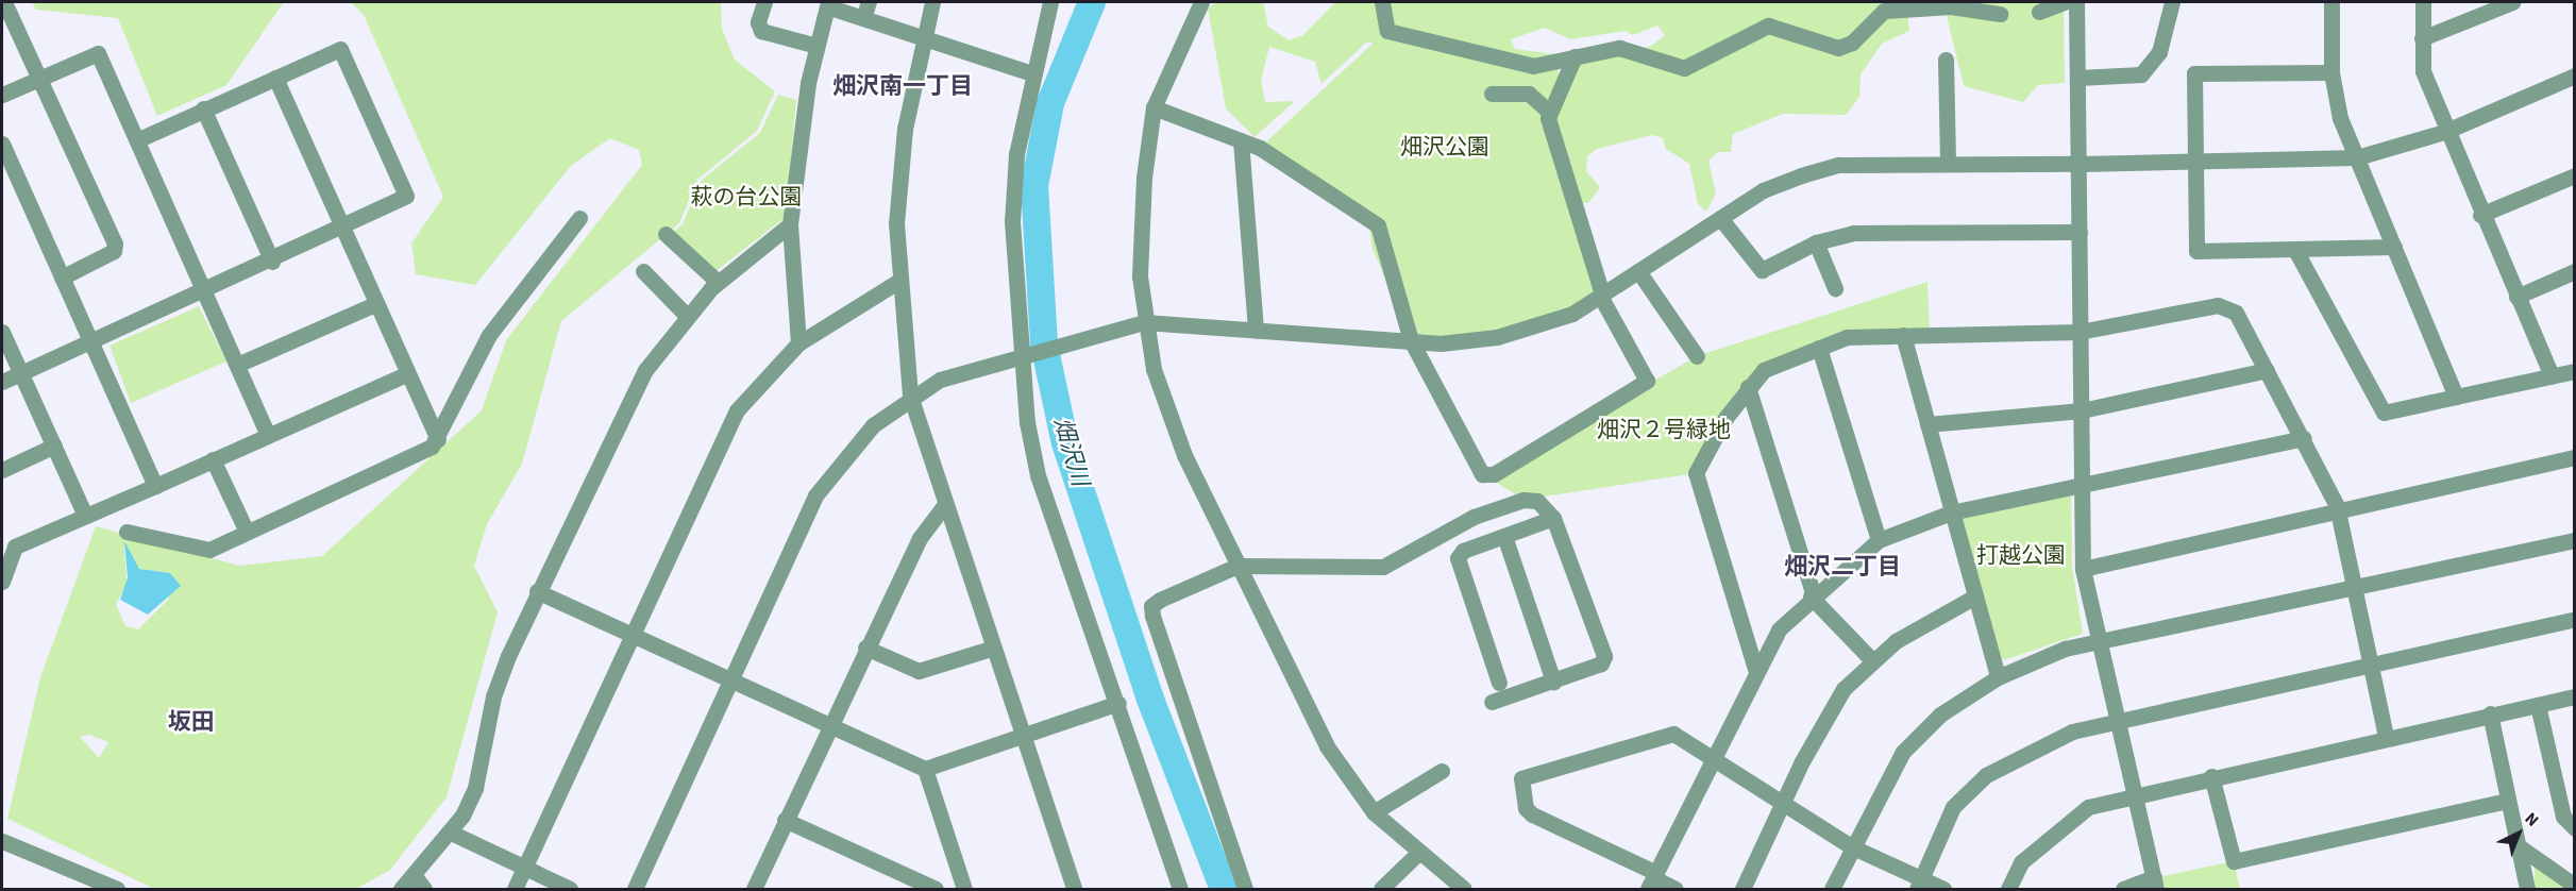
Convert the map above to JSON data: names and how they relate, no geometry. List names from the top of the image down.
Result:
{
  "districts": ["畑沢南一丁目", "畑沢二丁目", "坂田"],
  "water": ["畑沢川"],
  "parks": [
    "畑沢公園",
    "萩の台公園",
    "畑沢２号緑地",
    "打越公園"
  ],
  "north": "top right"
}
